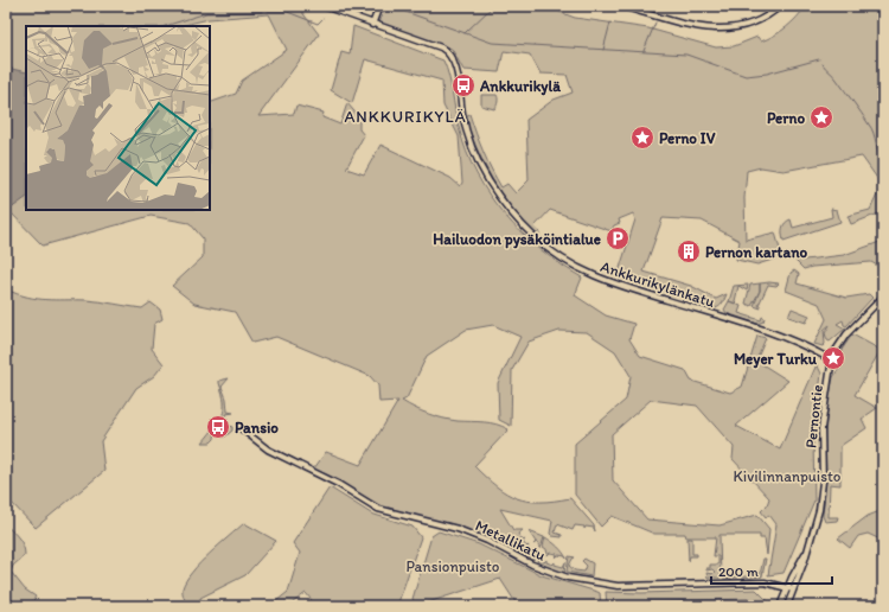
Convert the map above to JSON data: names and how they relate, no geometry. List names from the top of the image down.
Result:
{
  "streets": {
    "street": ["Ankkurikylänkatu", "Pernontie", "Metallikatu"]
  },
  "crossings": [
    ["Ankkurikylänkatu", "Pernontie"],
    ["Pernontie", "Metallikatu"]
  ],
  "districts": ["ANKKURIKYLÄ"],
  "parks": ["Kivilinnanpuisto", "Pansionpuisto"],
  "places": {
    "bus stop": ["Ankkurikylä", "Pansio"],
    "place": ["Perno", "Perno IV", "Meyer Turku"],
    "parking": ["Hailuodon pysäköintialue"],
    "building": ["Pernon kartano"]
  },
  "scale_bar": "200 m"
}
